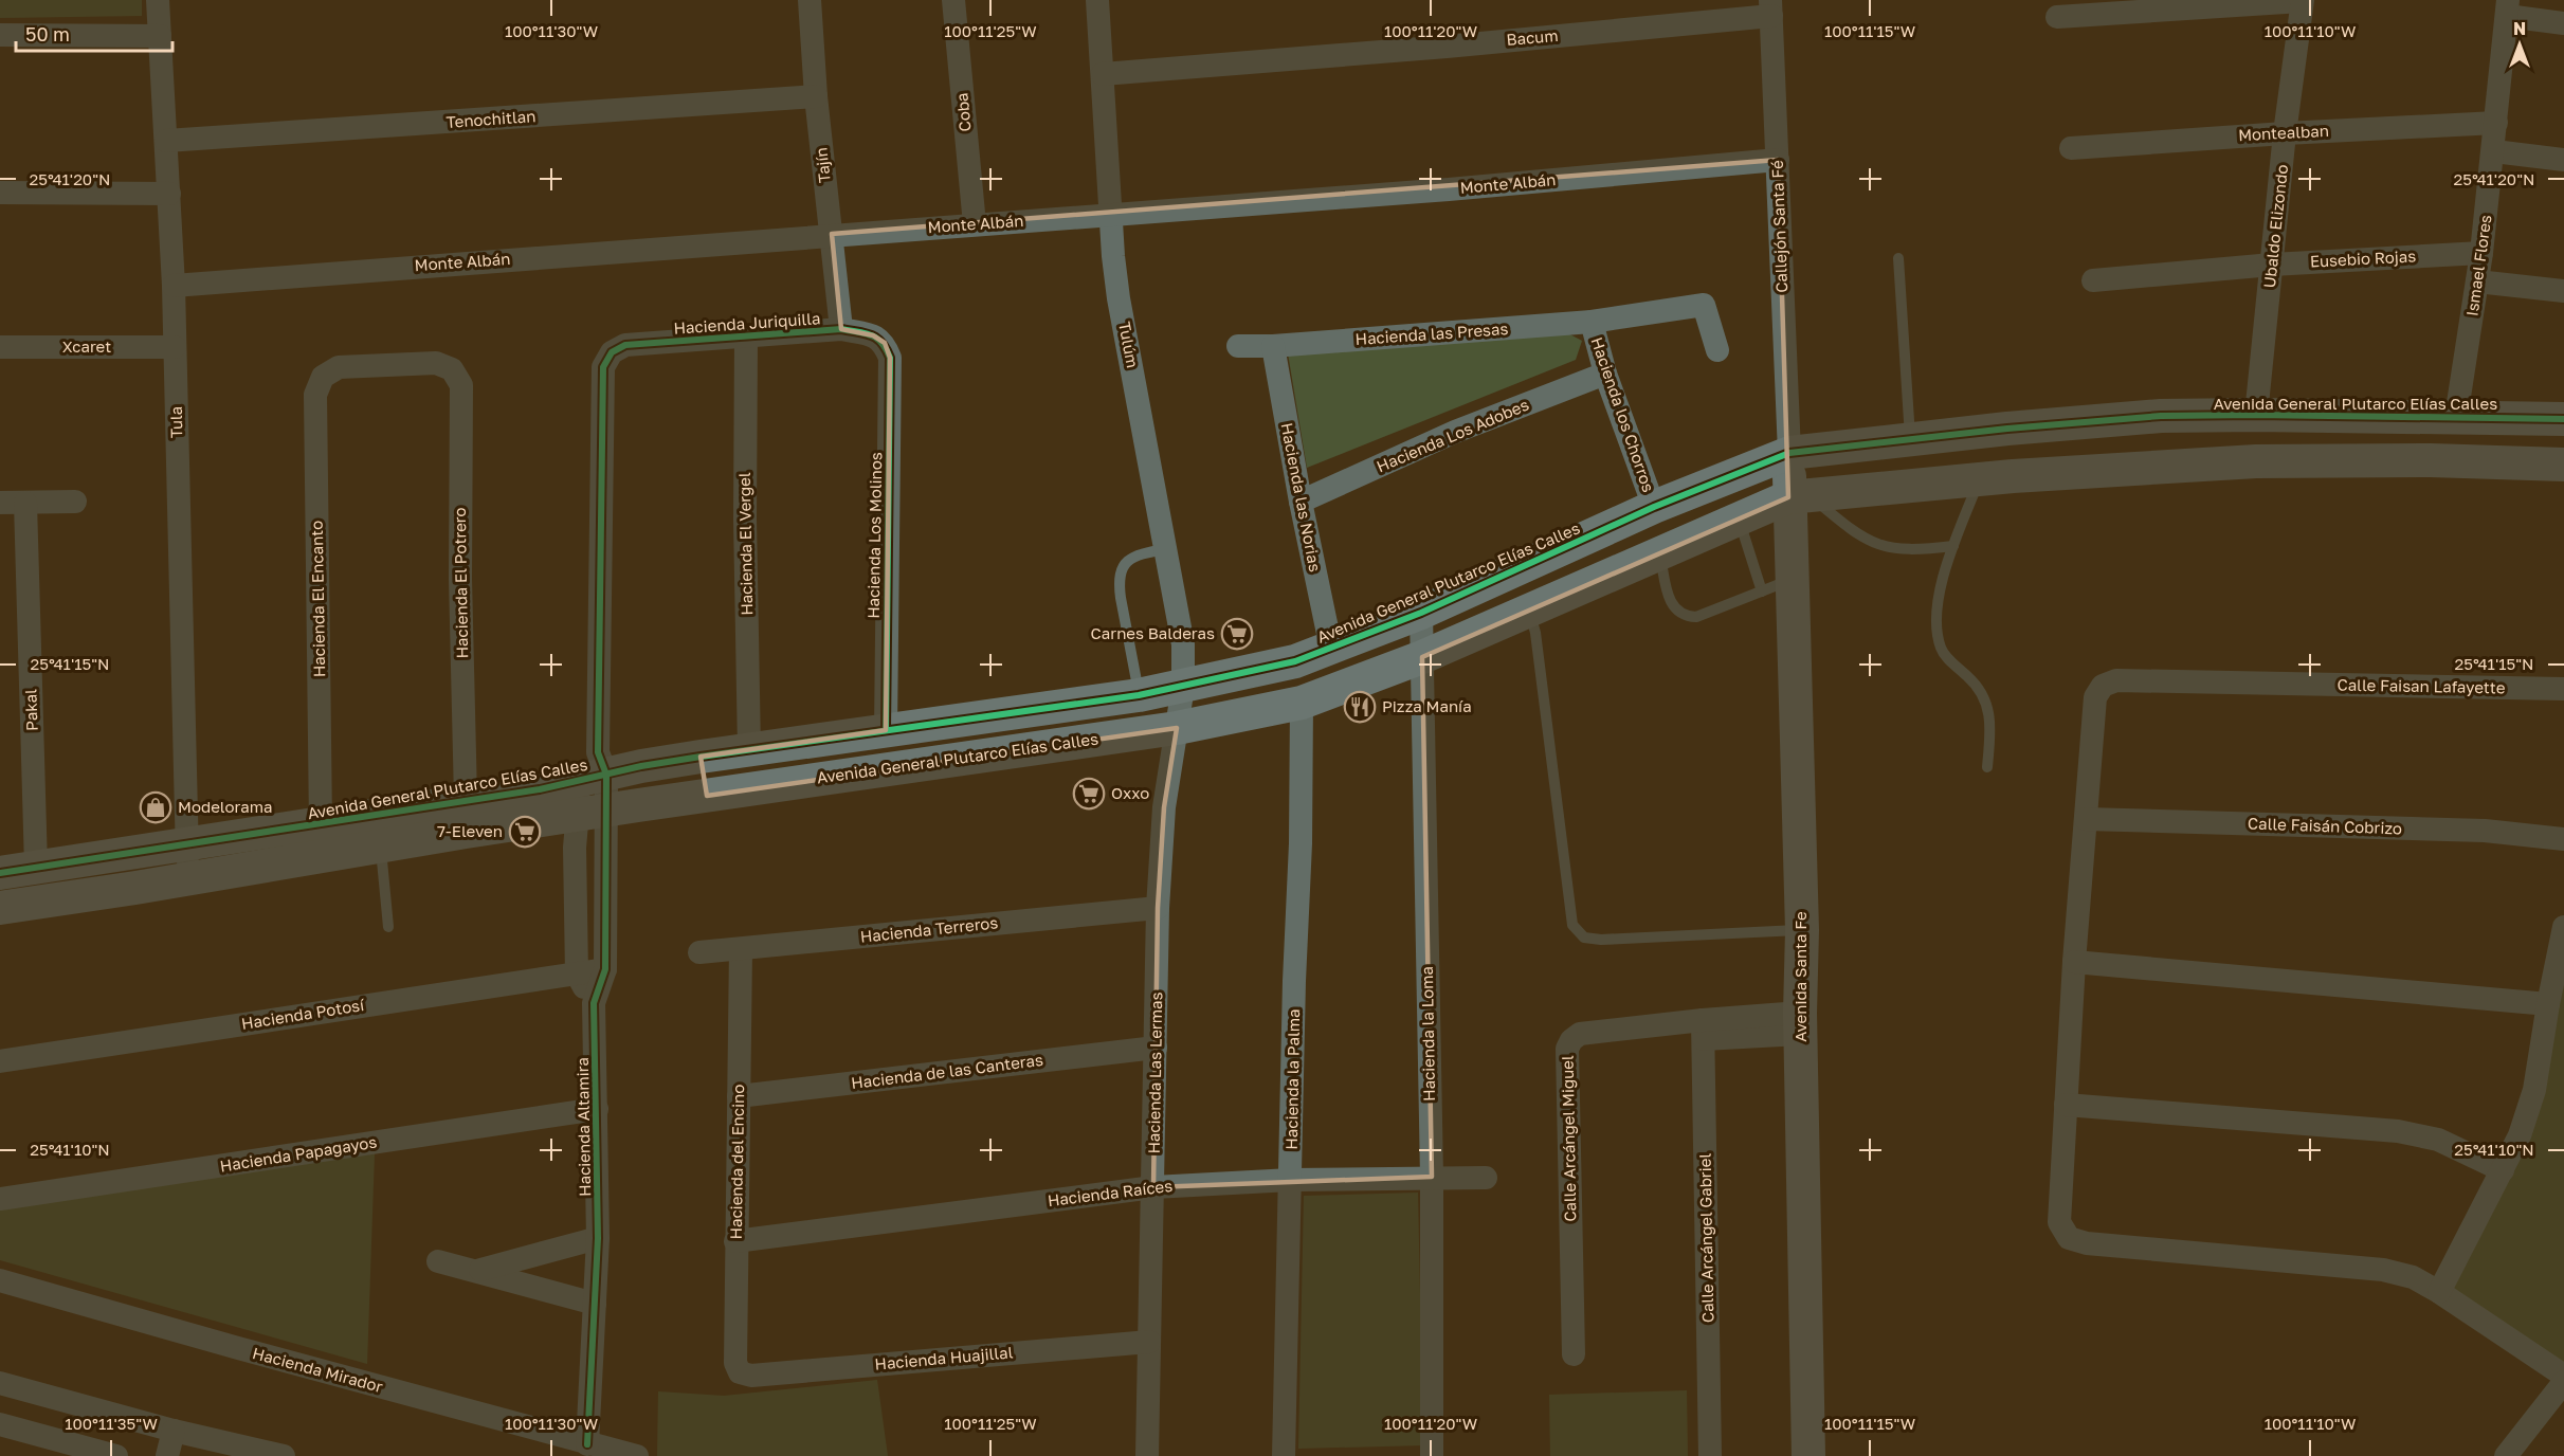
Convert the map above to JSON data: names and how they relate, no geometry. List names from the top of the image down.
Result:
{
  "streets": {
    "street": [
      "Bacum",
      "Coba",
      "Tenochitlan",
      "Montealban",
      "Tajín",
      "Monte Albán",
      "Callejón Santa Fé",
      "Ubaldo Elizondo",
      "Eusebio Rojas",
      "Ismael Flores",
      "Hacienda Juriquilla",
      "Hacienda las Presas",
      "Tulúm",
      "Xcaret",
      "Avenida General Plutarco Elías Calles",
      "Hacienda los Chorros",
      "Tula",
      "Hacienda Los Adobes",
      "Hacienda las Norias",
      "Hacienda Los Molinos",
      "Hacienda El Vergel",
      "Hacienda El Potrero",
      "Hacienda El Encanto",
      "Calle Faisan Lafayette",
      "Pakal",
      "Calle Faisán Cobrizo",
      "Hacienda Terreros",
      "Avenida Santa Fe",
      "Hacienda Potosí",
      "Hacienda la Loma",
      "Hacienda de las Canteras",
      "Hacienda Las Lermas",
      "Hacienda la Palma",
      "Hacienda Altamira",
      "Calle Arcángel Miguel",
      "Hacienda Papagayos",
      "Hacienda del Encino",
      "Hacienda Raíces",
      "Calle Arcángel Gabriel",
      "Hacienda Huajillal",
      "Hacienda Mirador"
    ]
  },
  "crossings": [
    ["Bacum", "Callejón Santa Fé"],
    ["Bacum", "Tulúm"],
    ["Coba", "Monte Albán"],
    ["Tenochitlan", "Tajín"],
    ["Tenochitlan", "Tula"],
    ["Montealban", "Ubaldo Elizondo"],
    ["Montealban", "Ismael Flores"],
    ["Tajín", "Monte Albán"],
    ["Tajín", "Hacienda Juriquilla"],
    ["Monte Albán", "Callejón Santa Fé"],
    ["Monte Albán", "Tulúm"],
    ["Monte Albán", "Tula"],
    ["Callejón Santa Fé", "Avenida General Plutarco Elías Calles"],
    ["Callejón Santa Fé", "Avenida Santa Fe"],
    ["Ubaldo Elizondo", "Eusebio Rojas"],
    ["Ubaldo Elizondo", "Avenida General Plutarco Elías Calles"],
    ["Eusebio Rojas", "Ismael Flores"],
    ["Ismael Flores", "Avenida General Plutarco Elías Calles"],
    ["Hacienda Juriquilla", "Avenida General Plutarco Elías Calles"],
    ["Hacienda Juriquilla", "Hacienda Los Molinos"],
    ["Hacienda Juriquilla", "Hacienda El Vergel"],
    ["Hacienda las Presas", "Hacienda los Chorros"],
    ["Hacienda las Presas", "Hacienda las Norias"],
    ["Tulúm", "Avenida General Plutarco Elías Calles"],
    ["Tulúm", "Hacienda Las Lermas"],
    ["Xcaret", "Tula"],
    ["Avenida General Plutarco Elías Calles", "Hacienda los Chorros"],
    ["Avenida General Plutarco Elías Calles", "Tula"],
    ["Avenida General Plutarco Elías Calles", "Hacienda las Norias"],
    ["Avenida General Plutarco Elías Calles", "Hacienda Los Molinos"],
    ["Avenida General Plutarco Elías Calles", "Hacienda El Vergel"],
    ["Avenida General Plutarco Elías Calles", "Hacienda El Potrero"],
    ["Avenida General Plutarco Elías Calles", "Hacienda El Encanto"],
    ["Avenida General Plutarco Elías Calles", "Pakal"],
    ["Avenida General Plutarco Elías Calles", "Avenida Santa Fe"],
    ["Avenida General Plutarco Elías Calles", "Hacienda la Loma"],
    ["Avenida General Plutarco Elías Calles", "Hacienda Las Lermas"],
    ["Avenida General Plutarco Elías Calles", "Hacienda la Palma"],
    ["Avenida General Plutarco Elías Calles", "Hacienda Altamira"],
    ["Hacienda los Chorros", "Hacienda Los Adobes"],
    ["Hacienda Los Adobes", "Hacienda las Norias"],
    ["Hacienda El Potrero", "Hacienda El Encanto"],
    ["Calle Faisan Lafayette", "Calle Faisán Cobrizo"],
    ["Hacienda Terreros", "Hacienda Las Lermas"],
    ["Hacienda Terreros", "Hacienda del Encino"],
    ["Avenida Santa Fe", "Calle Arcángel Miguel"],
    ["Hacienda Potosí", "Hacienda Altamira"],
    ["Hacienda la Loma", "Hacienda Raíces"],
    ["Hacienda de las Canteras", "Hacienda Las Lermas"],
    ["Hacienda de las Canteras", "Hacienda del Encino"],
    ["Hacienda Las Lermas", "Hacienda Raíces"],
    ["Hacienda Las Lermas", "Hacienda Huajillal"],
    ["Hacienda la Palma", "Hacienda Raíces"],
    ["Hacienda Altamira", "Hacienda Papagayos"],
    ["Hacienda Altamira", "Hacienda Mirador"],
    ["Calle Arcángel Miguel", "Calle Arcángel Gabriel"],
    ["Hacienda del Encino", "Hacienda Raíces"],
    ["Hacienda del Encino", "Hacienda Huajillal"]
  ],
  "places": {
    "supermarket": ["Carnes Balderas", "Oxxo", "7-Eleven"],
    "restaurant": ["Pizza Manía"],
    "shop": ["Modelorama"]
  },
  "scale_bar": "50 m",
  "north": "top",
  "coordinates": [
    "100°11'30\"W",
    "100°11'25\"W",
    "100°11'20\"W",
    "100°11'15\"W",
    "100°11'10\"W",
    "25°41'20\"N",
    "25°41'15\"N",
    "25°41'10\"N",
    "100°11'35\"W"
  ]
}
